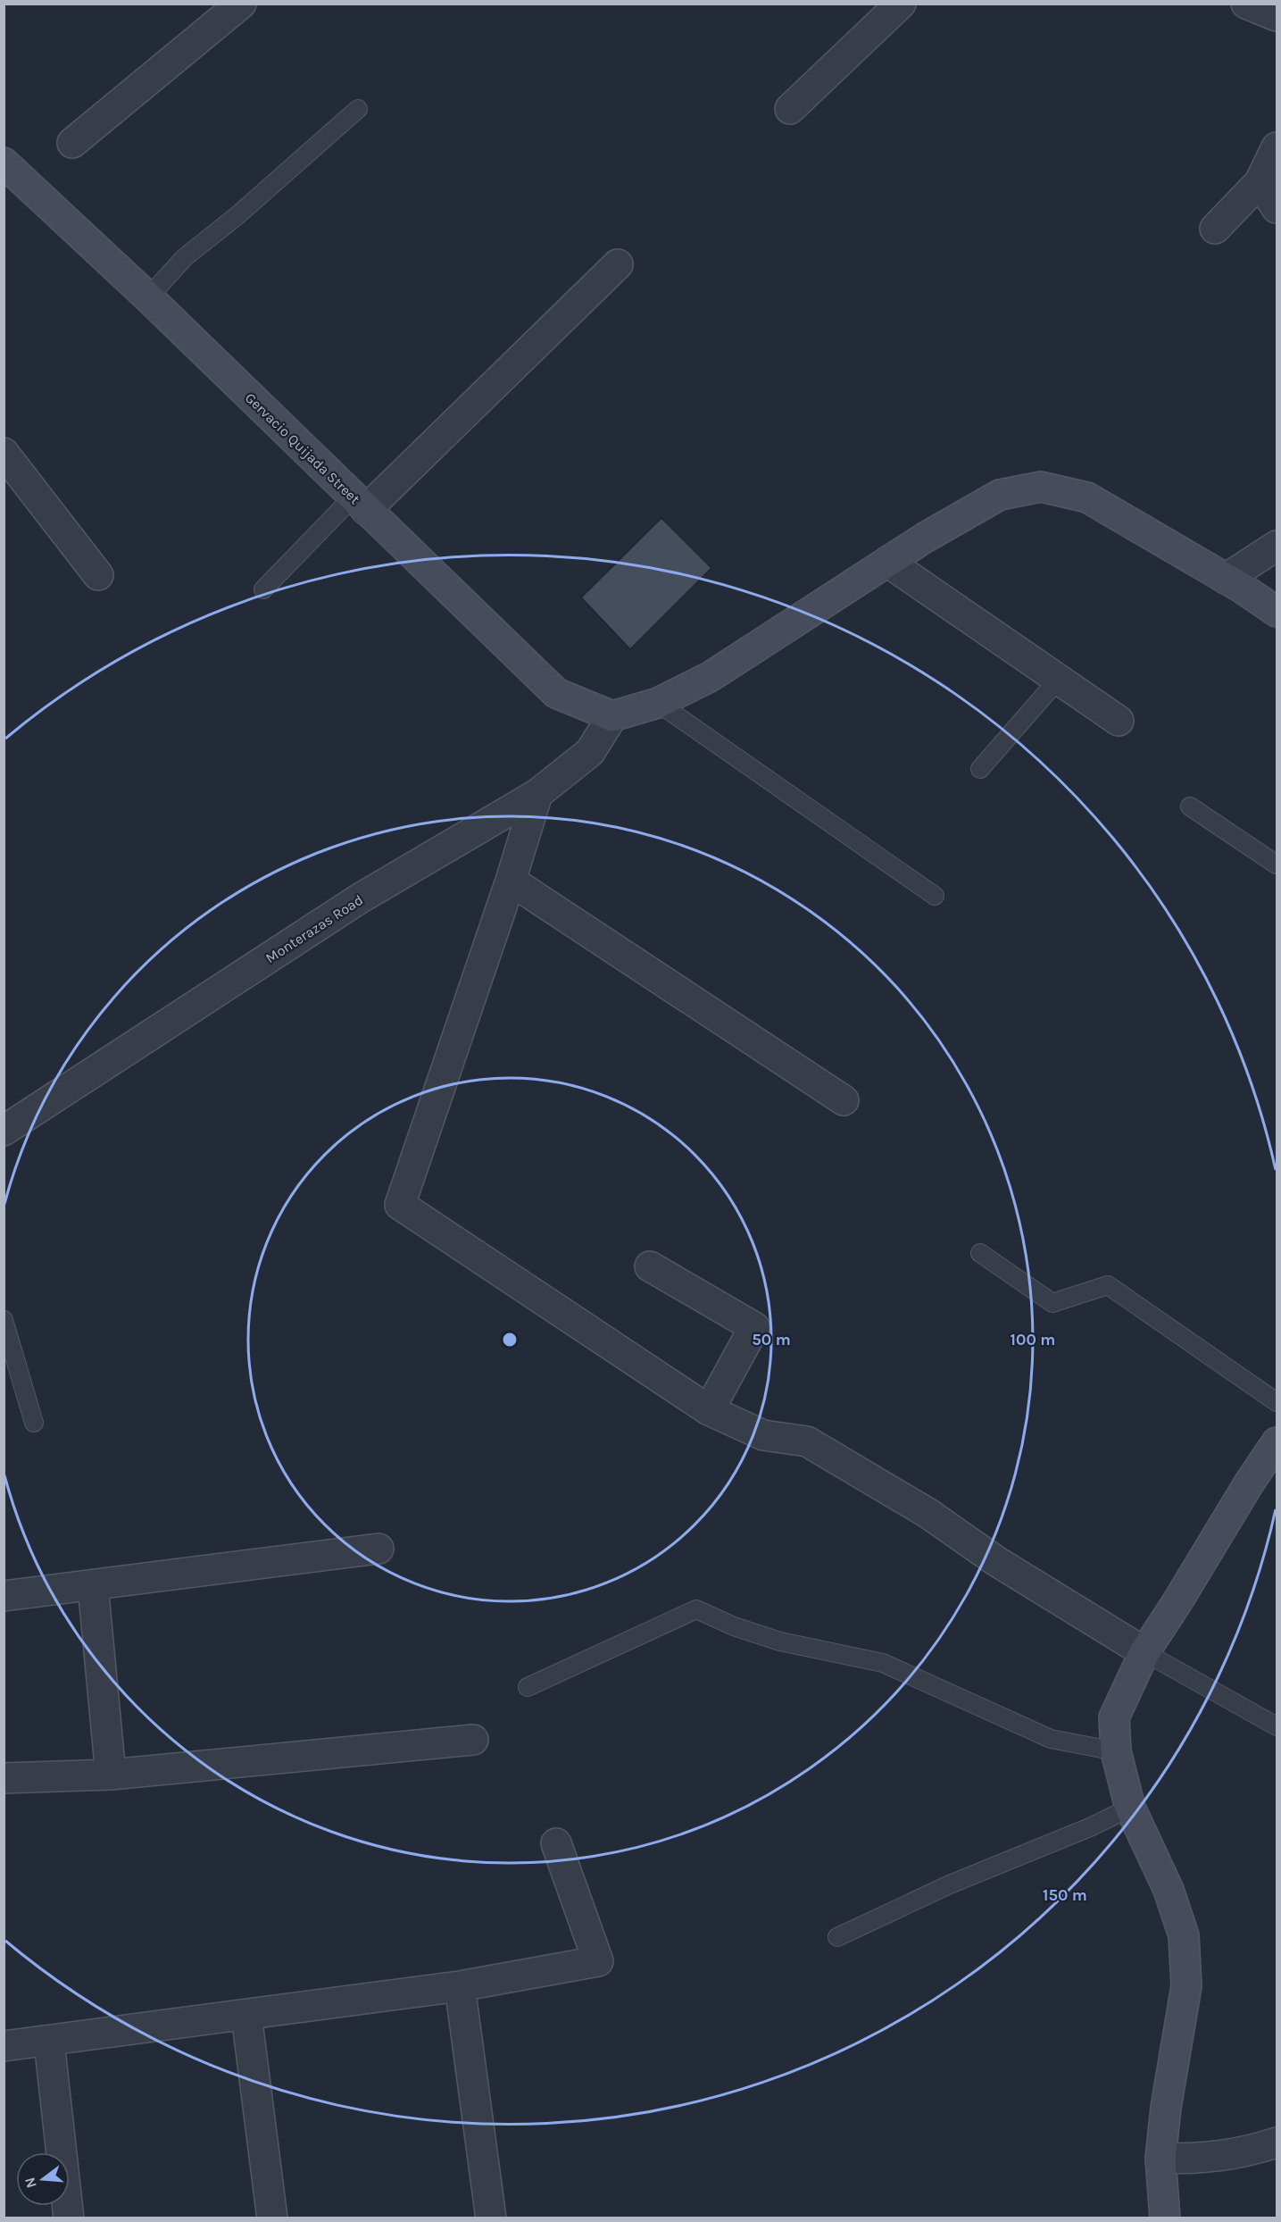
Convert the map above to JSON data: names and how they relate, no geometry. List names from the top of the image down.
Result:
{
  "streets": {
    "street": ["Gervacio Quijada Street", "Monterazas Road"]
  },
  "crossings": [
    ["Gervacio Quijada Street", "Monterazas Road"]
  ],
  "north": "left",
  "rings": ["50 m", "100 m", "150 m"]
}
